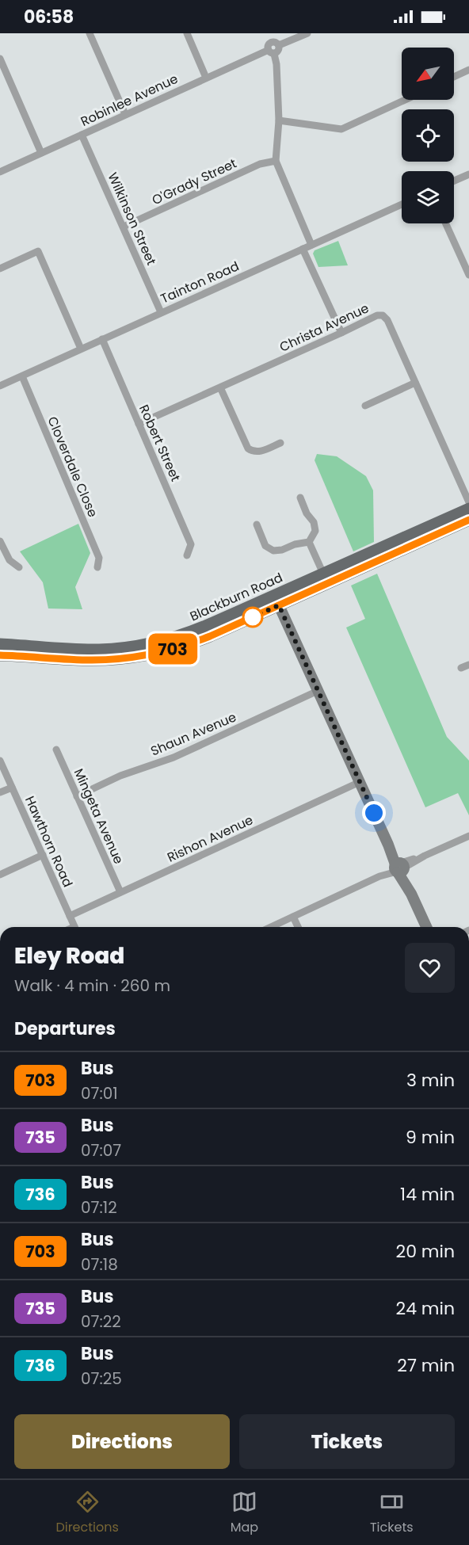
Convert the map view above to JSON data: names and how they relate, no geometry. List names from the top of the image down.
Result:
{
  "streets": {
    "main road": ["Blackburn Road"],
    "street": [
      "Robinlee Avenue",
      "O'Grady Street",
      "Wilkinson Street",
      "Tainton Road",
      "Christa Avenue",
      "Robert Street",
      "Cloverdale Close",
      "Shaun Avenue",
      "Mingeta Avenue",
      "Rishon Avenue",
      "Hawthorn Road"
    ]
  },
  "crossings": [
    ["Robinlee Avenue", "Wilkinson Street"],
    ["O'Grady Street", "Wilkinson Street"],
    ["Wilkinson Street", "Tainton Road"],
    ["Tainton Road", "Robert Street"],
    ["Tainton Road", "Cloverdale Close"],
    ["Christa Avenue", "Robert Street"],
    ["Shaun Avenue", "Mingeta Avenue"],
    ["Mingeta Avenue", "Rishon Avenue"],
    ["Rishon Avenue", "Hawthorn Road"]
  ],
  "lines": ["bus line 703"],
  "north": "bottom left",
  "page": {
    "status": "06:58",
    "on_map": "703",
    "heading": [
      ["Eley Road", "Walk · 4 min · 260 m"],
      "Departures"
    ],
    "list": [
      {
        "mark": "703",
        "name": "Bus",
        "note": "07:01",
        "value": "3 min"
      },
      {
        "mark": "735",
        "name": "Bus",
        "note": "07:07",
        "value": "9 min"
      },
      {
        "mark": "736",
        "name": "Bus",
        "note": "07:12",
        "value": "14 min"
      },
      {
        "mark": "703",
        "name": "Bus",
        "note": "07:18",
        "value": "20 min"
      },
      {
        "mark": "735",
        "name": "Bus",
        "note": "07:22",
        "value": "24 min"
      },
      {
        "mark": "736",
        "name": "Bus",
        "note": "07:25",
        "value": "27 min"
      }
    ],
    "buttons": ["Directions", "Tickets"],
    "tabs": ["Directions", "Map", "Tickets"]
  }
}
